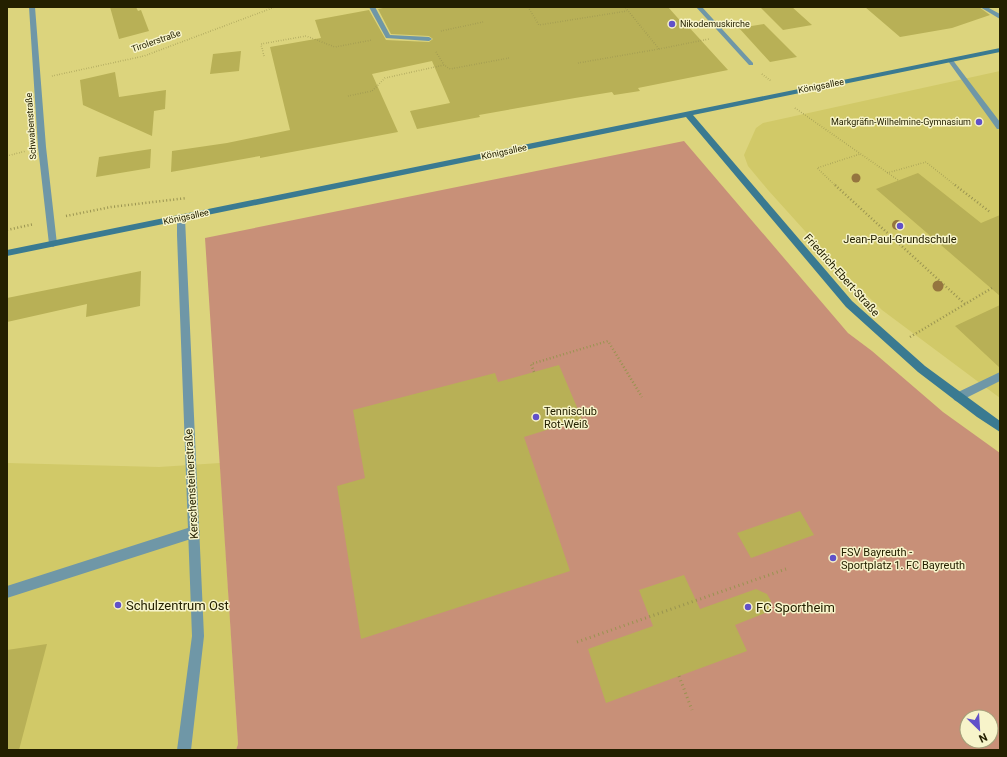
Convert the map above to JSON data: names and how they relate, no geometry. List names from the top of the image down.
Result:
{
  "streets": {
    "main road": ["Königsallee", "Friedrich-Ebert-Straße"],
    "street": ["Schwabenstraße", "Kerschensteinerstraße"],
    "path": ["Tirolerstraße"]
  },
  "crossings": [
    ["Tirolerstraße", "Schwabenstraße"],
    ["Königsallee", "Schwabenstraße"],
    ["Königsallee", "Friedrich-Ebert-Straße"],
    ["Königsallee", "Kerschensteinerstraße"]
  ],
  "places": [
    "Nikodemuskirche",
    "Markgräfin-Wilhelmine-Gymnasium",
    "Jean-Paul-Grundschule",
    "Tennisclub Rot-Weiß",
    "FSV Bayreuth - Sportplatz 1. FC Bayreuth",
    "Schulzentrum Ost",
    "FC Sportheim"
  ],
  "north": "bottom right"
}
